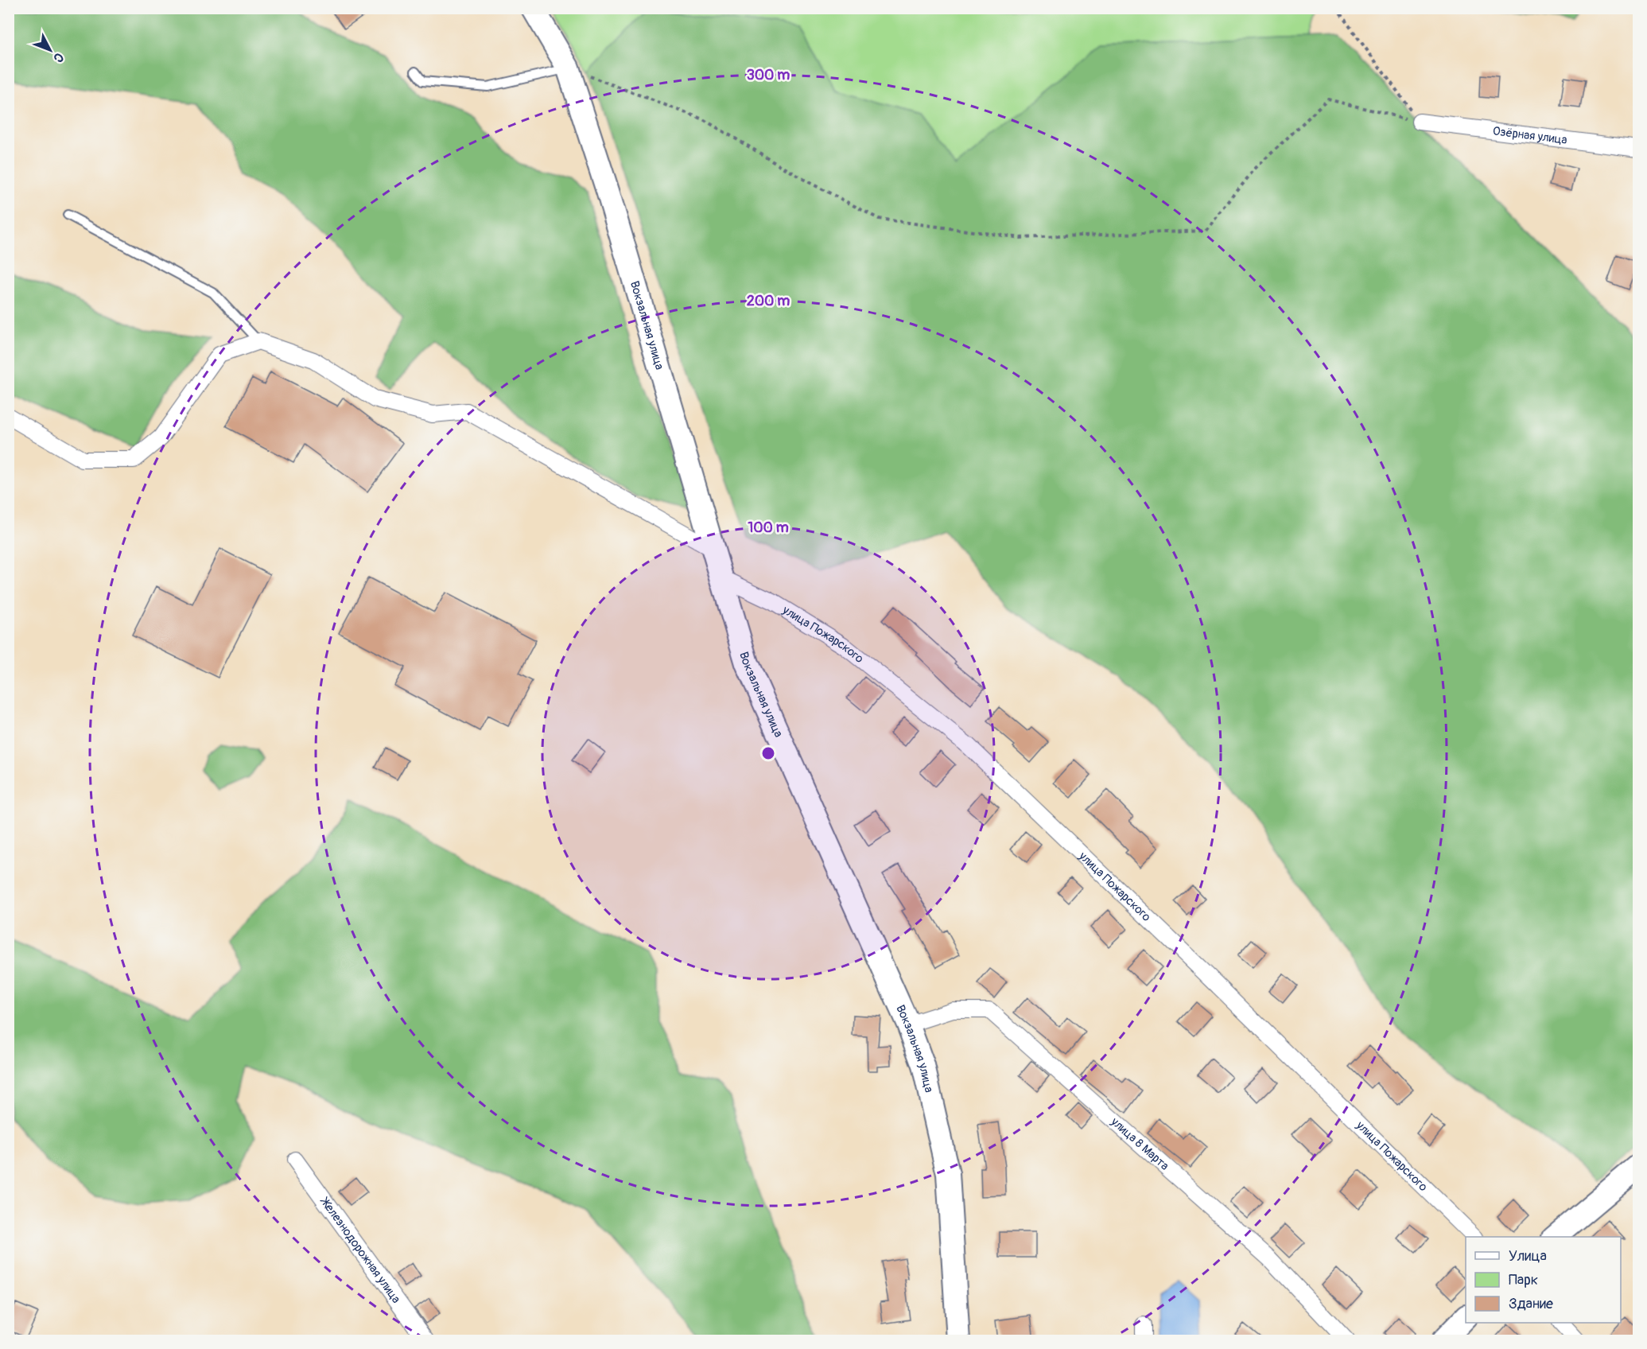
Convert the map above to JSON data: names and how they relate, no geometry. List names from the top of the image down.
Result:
{
  "streets": {
    "street": [
      "Озёрная улица",
      "Вокзальная улица",
      "улица Пожарского",
      "улица 8 Марта",
      "Железнодорожная улица"
    ]
  },
  "crossings": [
    ["Вокзальная улица", "улица Пожарского"],
    ["Вокзальная улица", "улица 8 Марта"]
  ],
  "legend": ["Улица", "Парк", "Здание"],
  "north": "bottom right",
  "rings": ["300 m", "200 m", "100 m"]
}
